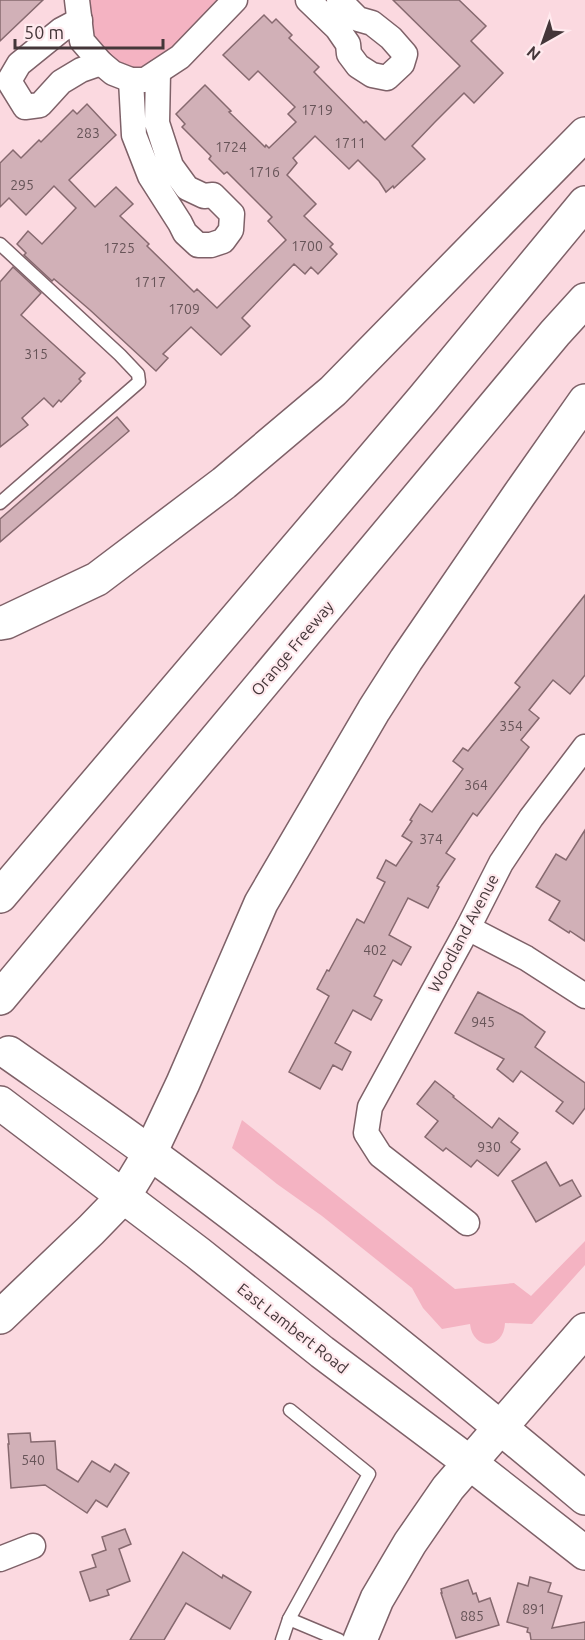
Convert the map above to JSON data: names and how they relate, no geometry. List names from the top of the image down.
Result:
{
  "streets": {
    "main road": ["Orange Freeway", "East Lambert Road"],
    "street": ["Woodland Avenue"]
  },
  "house_numbers": [
    "1719",
    "283",
    "1711",
    "1724",
    "1716",
    "295",
    "1700",
    "1725",
    "1717",
    "1709",
    "315",
    "354",
    "364",
    "374",
    "402",
    "945",
    "930",
    "540",
    "891",
    "885"
  ],
  "scale_bar": "50 m",
  "north": "bottom left"
}
